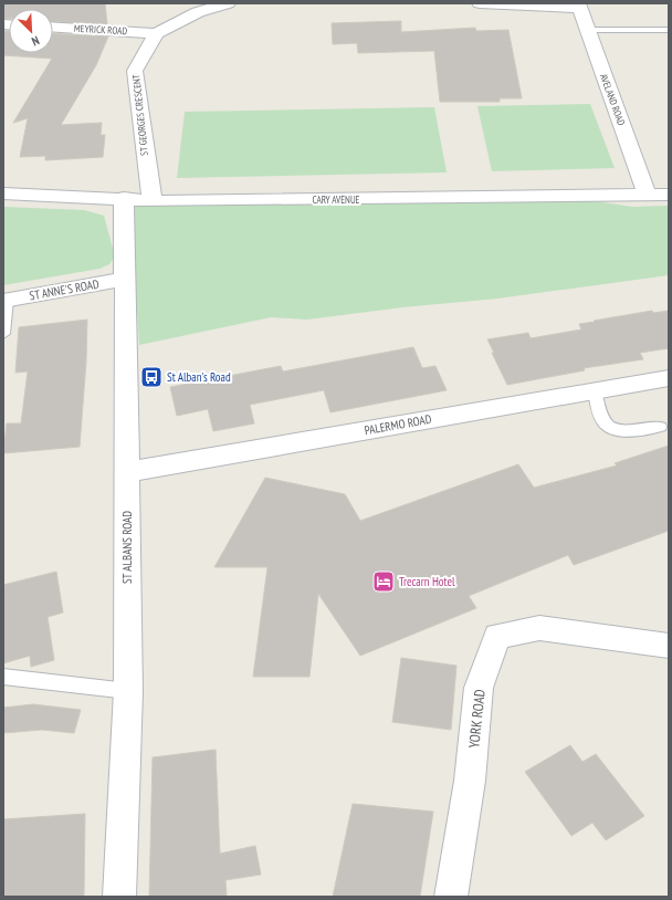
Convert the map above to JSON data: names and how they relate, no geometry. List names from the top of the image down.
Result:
{
  "streets": {
    "street": [
      "MEYRICK ROAD",
      "AVELAND ROAD",
      "ST GEORGES CRESCENT",
      "CARY AVENUE",
      "ST ANNE'S ROAD",
      "PALERMO ROAD",
      "ST ALBANS ROAD",
      "YORK ROAD"
    ]
  },
  "crossings": [
    ["MEYRICK ROAD", "ST GEORGES CRESCENT"],
    ["AVELAND ROAD", "CARY AVENUE"],
    ["ST GEORGES CRESCENT", "CARY AVENUE"],
    ["CARY AVENUE", "ST ALBANS ROAD"],
    ["ST ANNE'S ROAD", "ST ALBANS ROAD"],
    ["PALERMO ROAD", "ST ALBANS ROAD"]
  ],
  "places": {
    "bus stop": ["St Alban's Road"],
    "hotel": ["Trecarn Hotel"]
  },
  "north": "bottom right"
}
